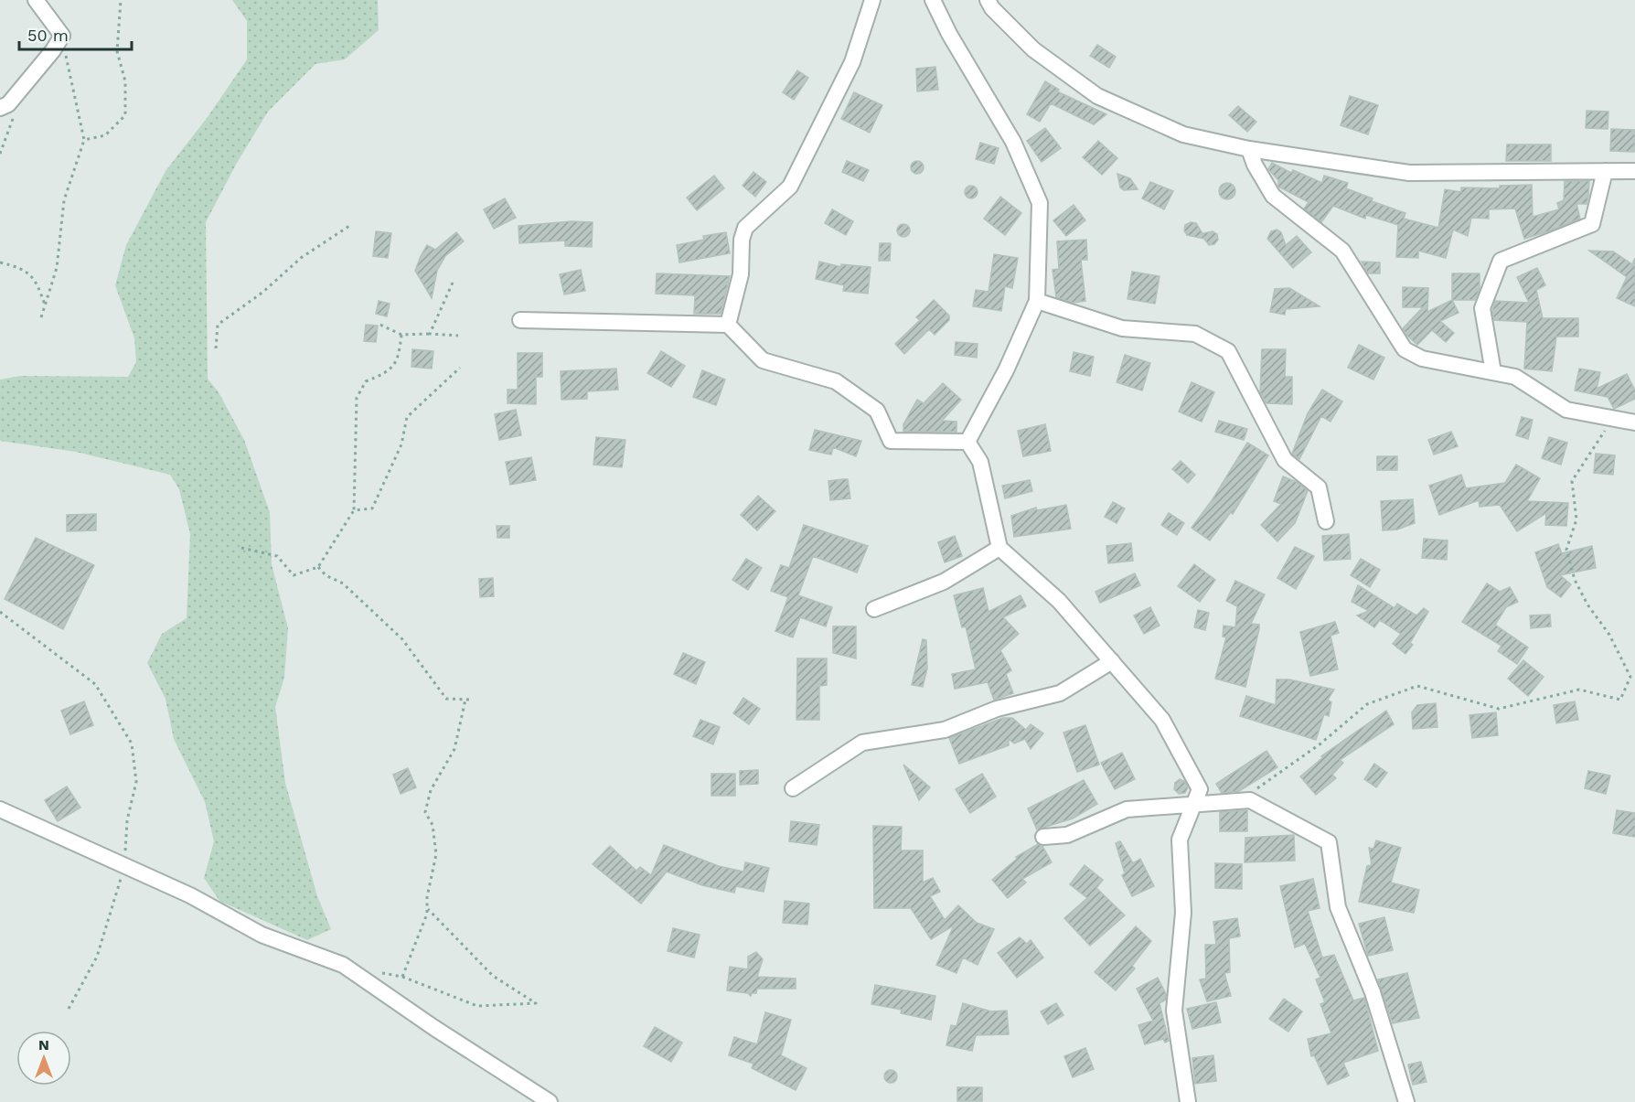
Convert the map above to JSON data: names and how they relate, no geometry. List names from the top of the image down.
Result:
{
  "scale_bar": "50 m",
  "north": "top"
}
